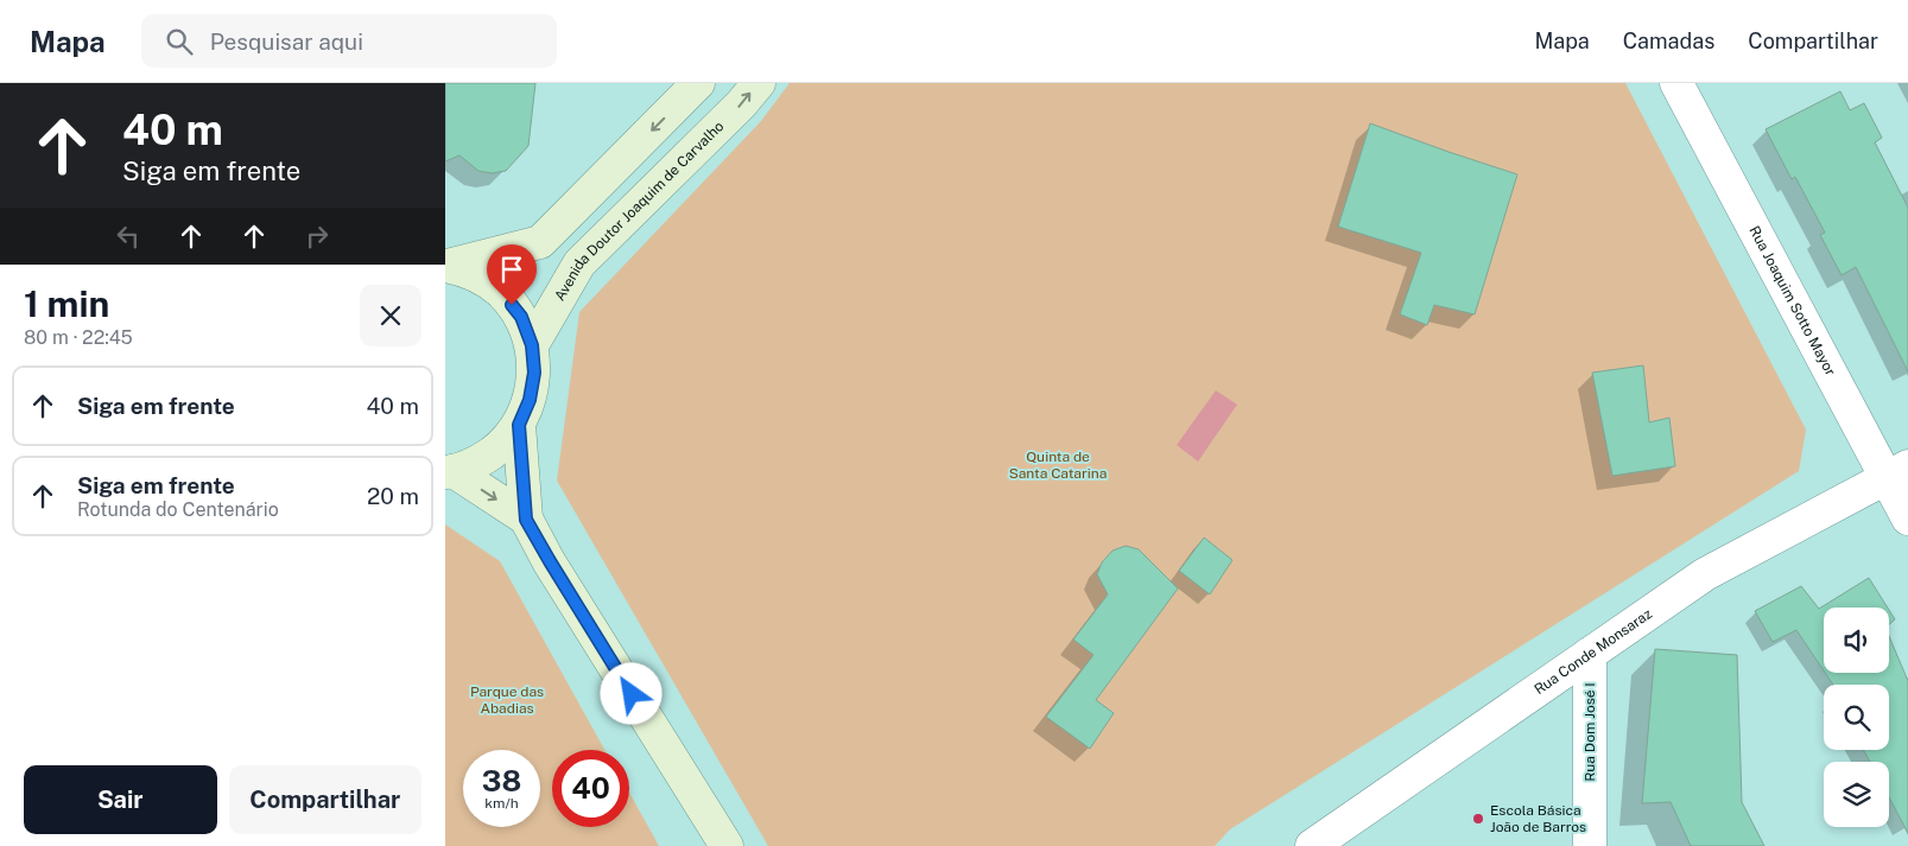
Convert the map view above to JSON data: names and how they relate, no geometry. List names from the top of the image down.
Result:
{
  "streets": {
    "street": [
      "Avenida Doutor Joaquim de Carvalho",
      "Rua Joaquim Sotto Mayor",
      "Rua Conde Monsaraz",
      "Rua Dom José I"
    ]
  },
  "crossings": [
    ["Rua Joaquim Sotto Mayor", "Rua Conde Monsaraz"],
    ["Rua Conde Monsaraz", "Rua Dom José I"]
  ],
  "parks": ["Quinta de Santa Catarina", "Parque das Abadias"],
  "places": ["Escola Básica João de Barros"],
  "page": {
    "header": "Mapa",
    "search": "Pesquisar aqui",
    "nav": ["Mapa", "Camadas", "Compartilhar"],
    "turn": ["40 m", "Siga em frente"],
    "heading": ["1 min", "80 m · 22:45"],
    "list": [
      {
        "name": "Siga em frente",
        "value": "40 m"
      },
      {
        "name": "Siga em frente",
        "note": "Rotunda do Centenário",
        "value": "20 m"
      }
    ],
    "speed": "38 km/h",
    "limit": "40",
    "buttons": ["Sair", "Compartilhar"]
  }
}
